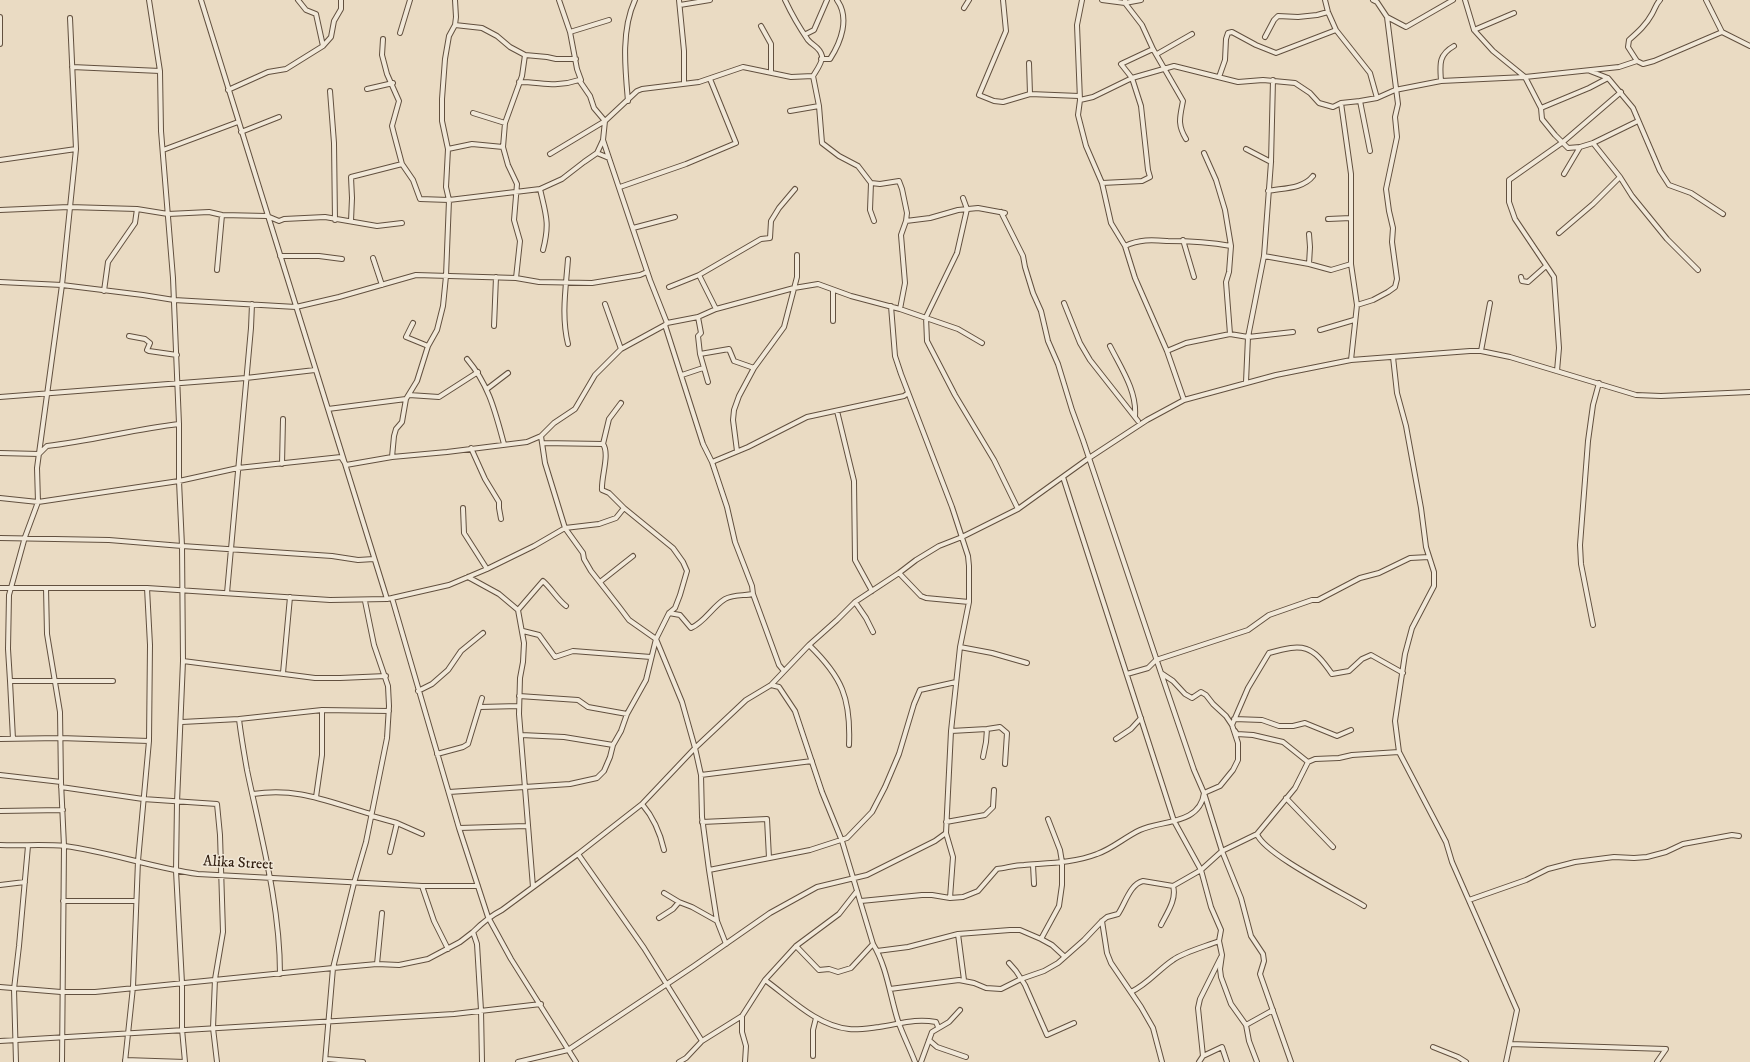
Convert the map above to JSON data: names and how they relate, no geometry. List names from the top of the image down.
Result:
{
  "streets": {
    "street": ["Alika Street"]
  }
}
